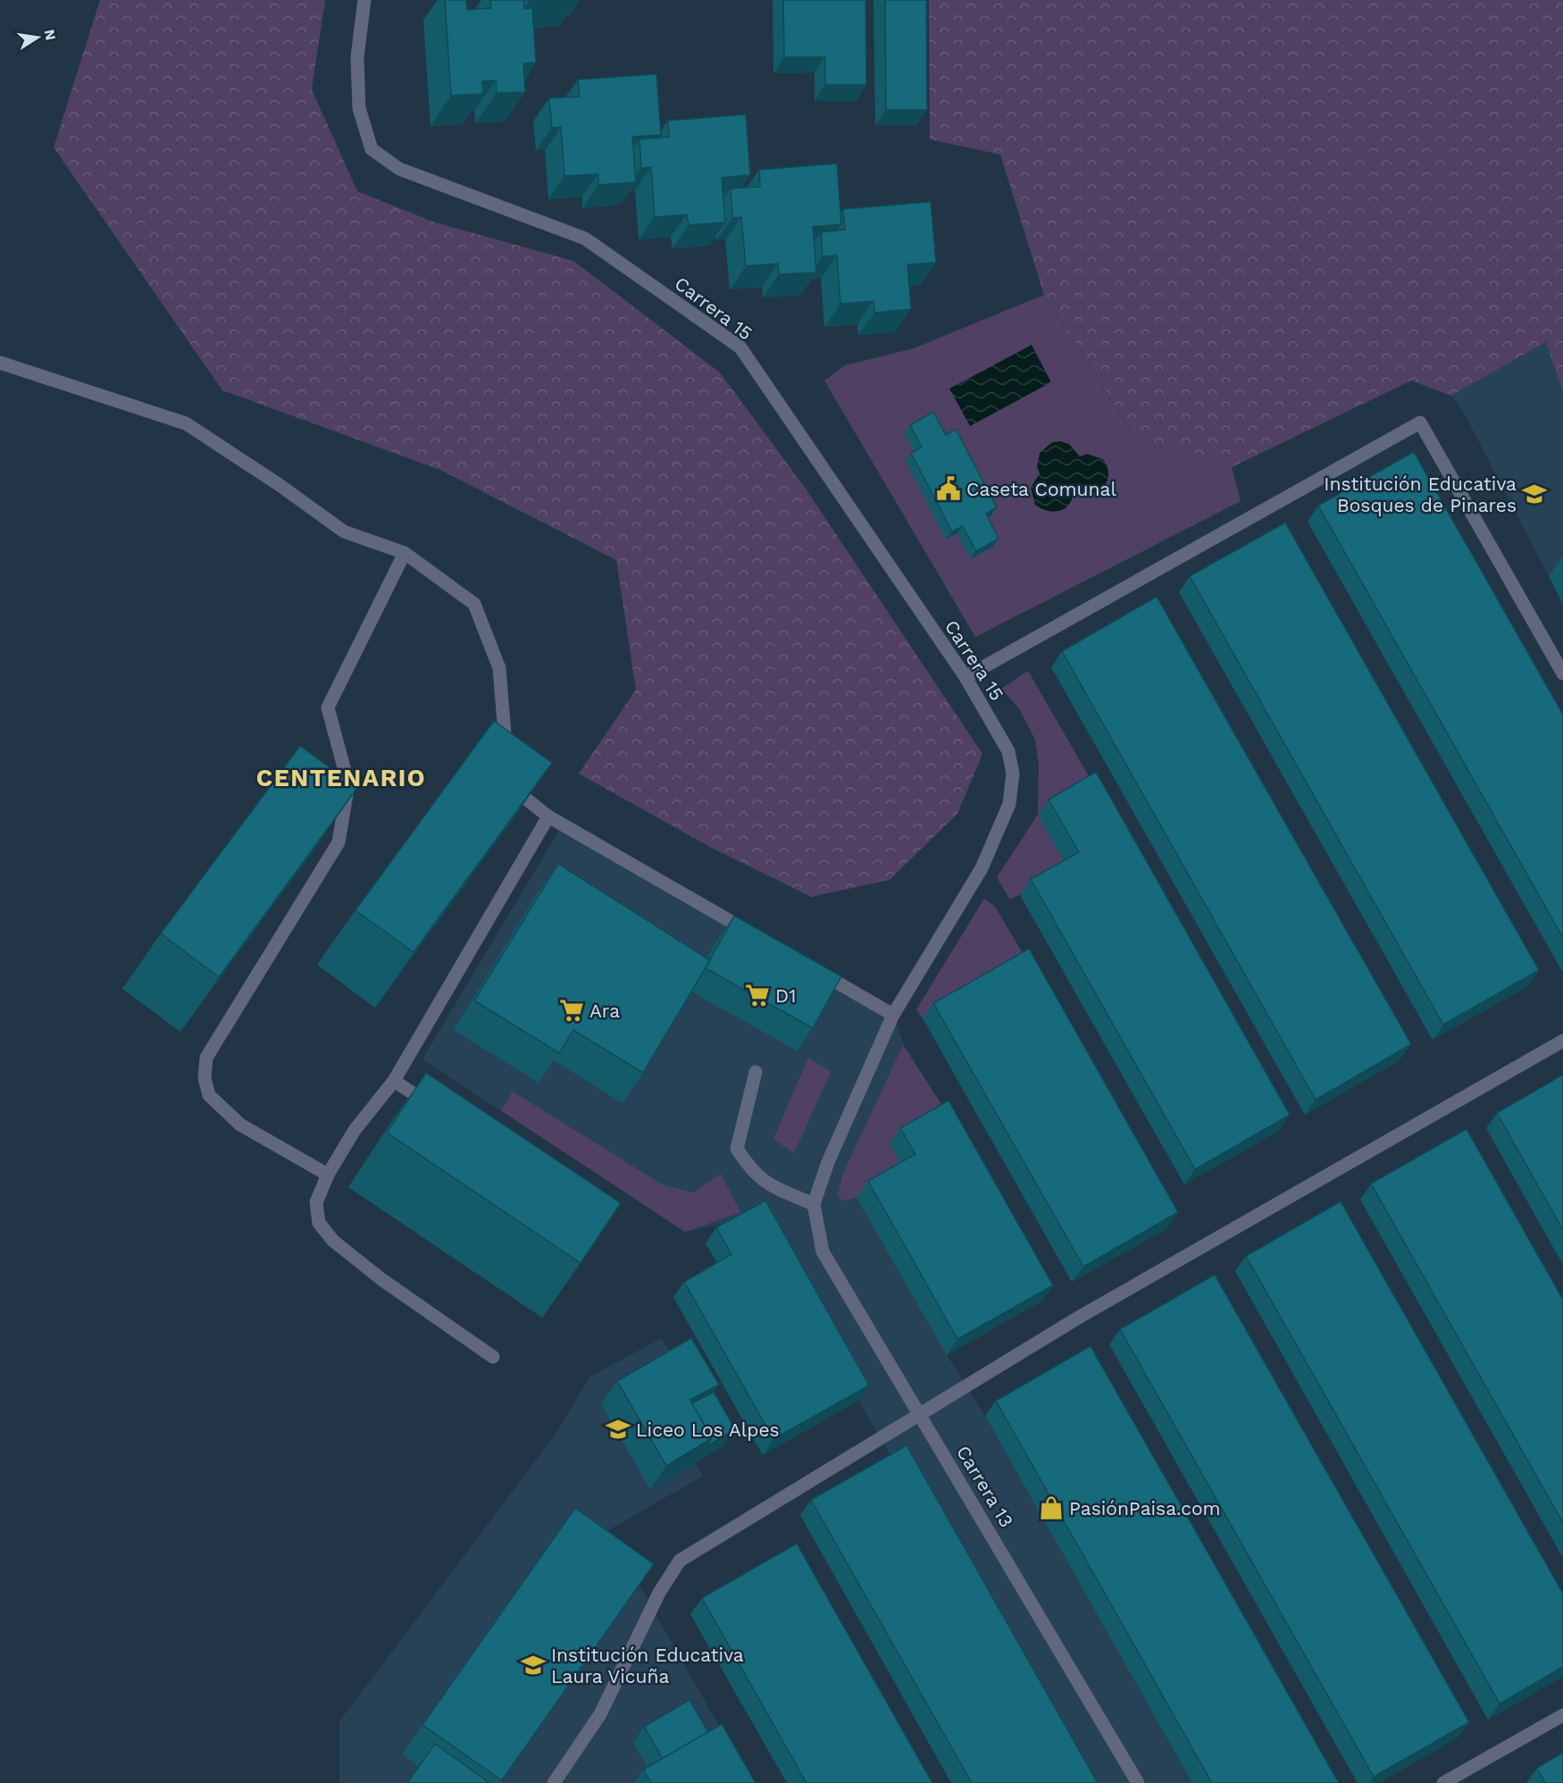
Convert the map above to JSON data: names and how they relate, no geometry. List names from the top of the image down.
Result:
{
  "streets": {
    "street": ["Carrera 15", "Carrera 13"]
  },
  "crossings": [
    ["Carrera 15", "Carrera 13"]
  ],
  "districts": ["CENTENARIO"],
  "places": {
    "public building": ["Caseta Comunal"],
    "school or university": ["Institución Educativa Bosques de Pinares", "Liceo Los Alpes", "Institución Educativa Laura Vicuña"],
    "supermarket": ["D1", "Ara"],
    "shop": ["PasiónPaisa.com"]
  },
  "north": "right"
}
